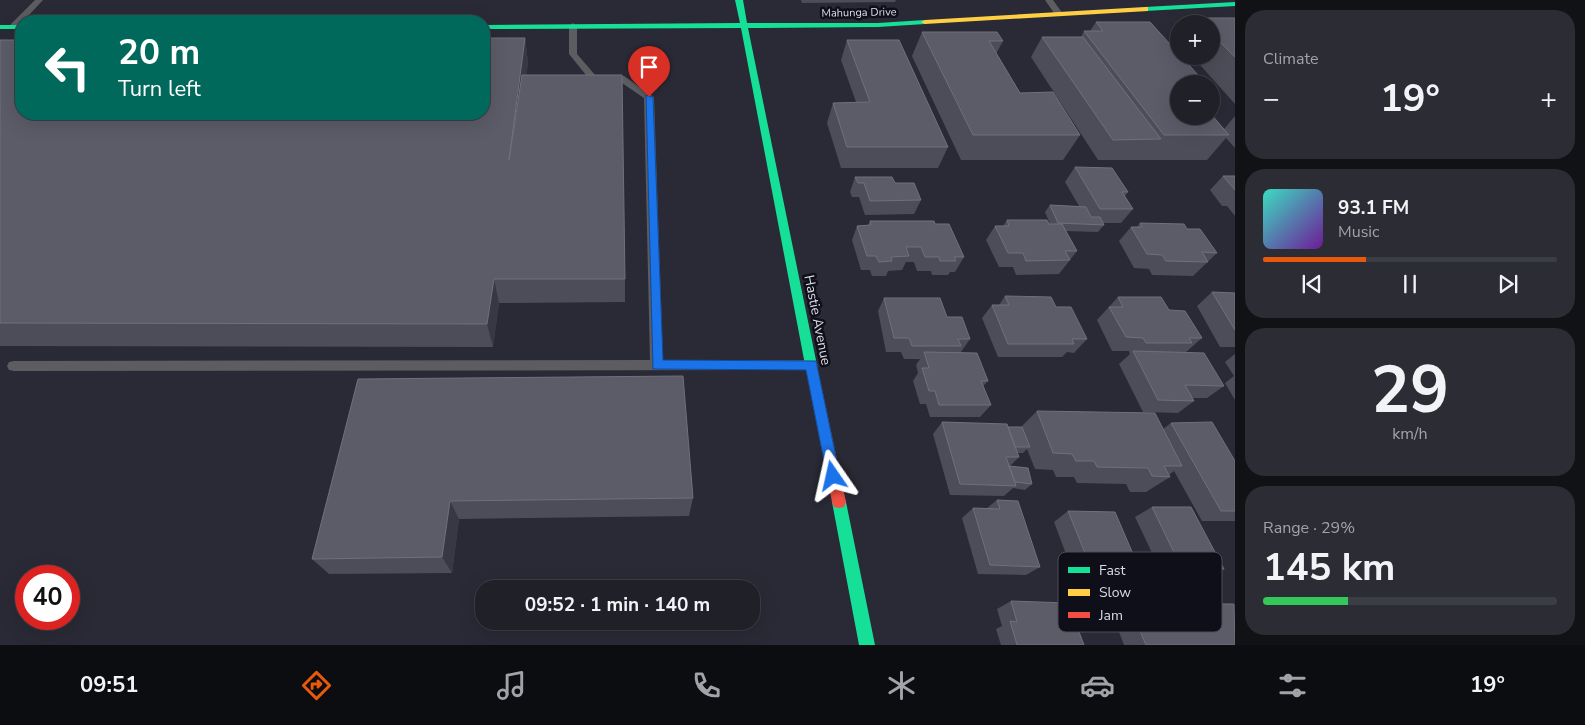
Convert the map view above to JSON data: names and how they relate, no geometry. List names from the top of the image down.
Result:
{
  "streets": {
    "main road": ["Mahunga Drive", "Hastie Avenue"]
  },
  "crossings": [
    ["Mahunga Drive", "Hastie Avenue"]
  ],
  "legend": ["Fast", "Slow", "Jam"],
  "page": {
    "tile": [
      "Climate",
      ["29", "km/h"],
      ["Range · 29%", "145 km"]
    ],
    "map_buttons": ["+", "−"],
    "turn": ["20 m", "Turn left"],
    "heat": ["−", "19°", "+"],
    "song": ["93.1 FM", "Music"],
    "limit": "40",
    "trip": "09:52 · 1 min · 140 m",
    "tabs": ["09:51", "19°"]
  }
}
